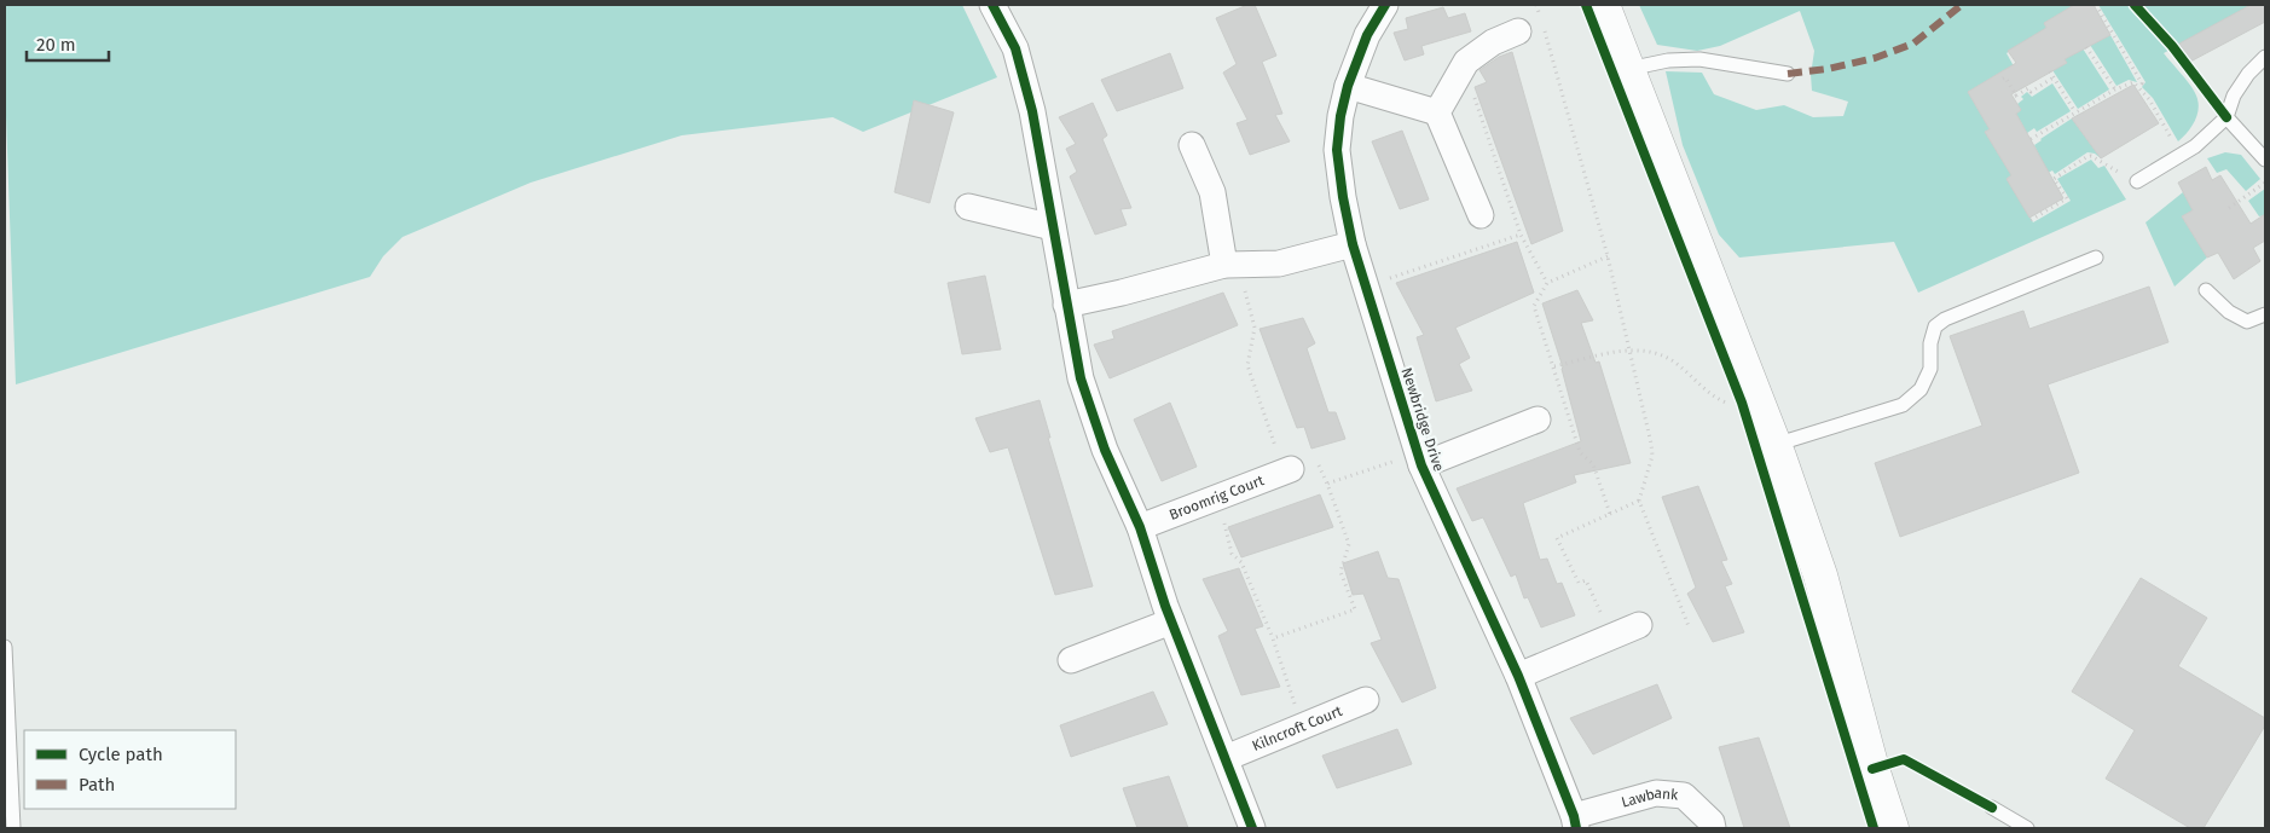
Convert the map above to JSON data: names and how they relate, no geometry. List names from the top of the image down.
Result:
{
  "streets": {
    "street": [
      "Newbridge Drive",
      "Broomrig Court",
      "Kilncroft Court",
      "Lawbank"
    ]
  },
  "crossings": [
    ["Newbridge Drive", "Lawbank"]
  ],
  "legend": ["Cycle path", "Path"],
  "scale_bar": "20 m"
}
